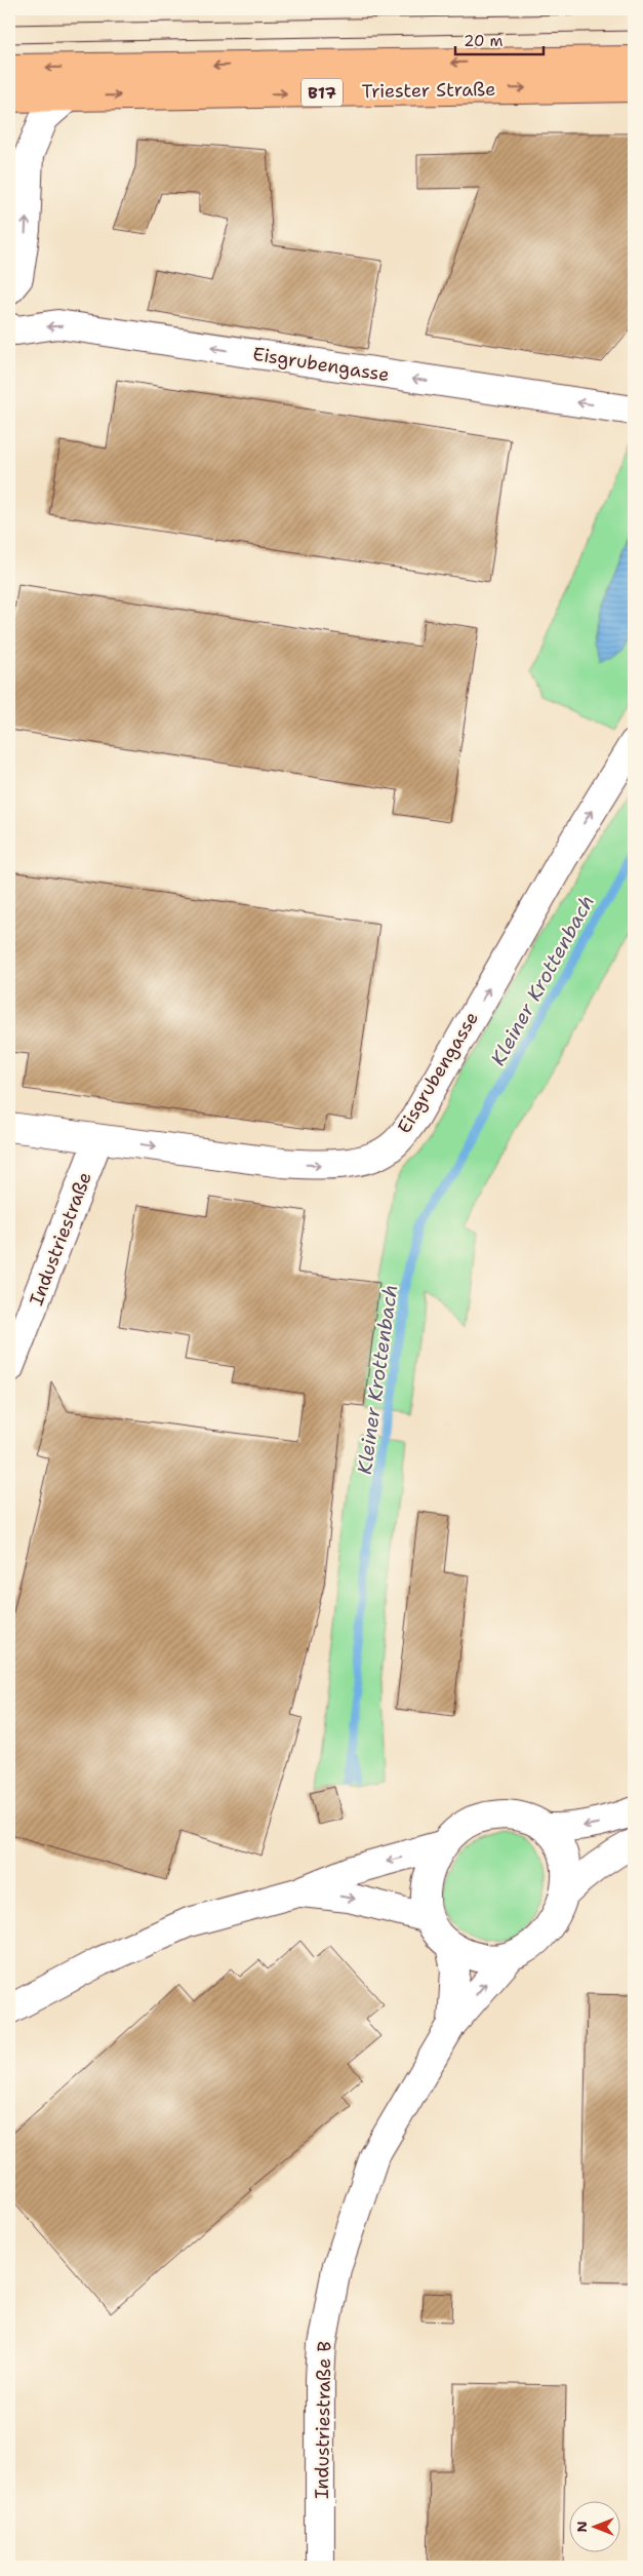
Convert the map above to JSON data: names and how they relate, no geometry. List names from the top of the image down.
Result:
{
  "streets": {
    "main road": ["Triester Straße", "B17"],
    "street": ["Eisgrubengasse", "Industriestraße", "Industriestraße B"]
  },
  "crossings": [
    ["Eisgrubengasse", "Industriestraße"]
  ],
  "water": ["Kleiner Krottenbach"],
  "scale_bar": "20 m",
  "north": "left"
}
